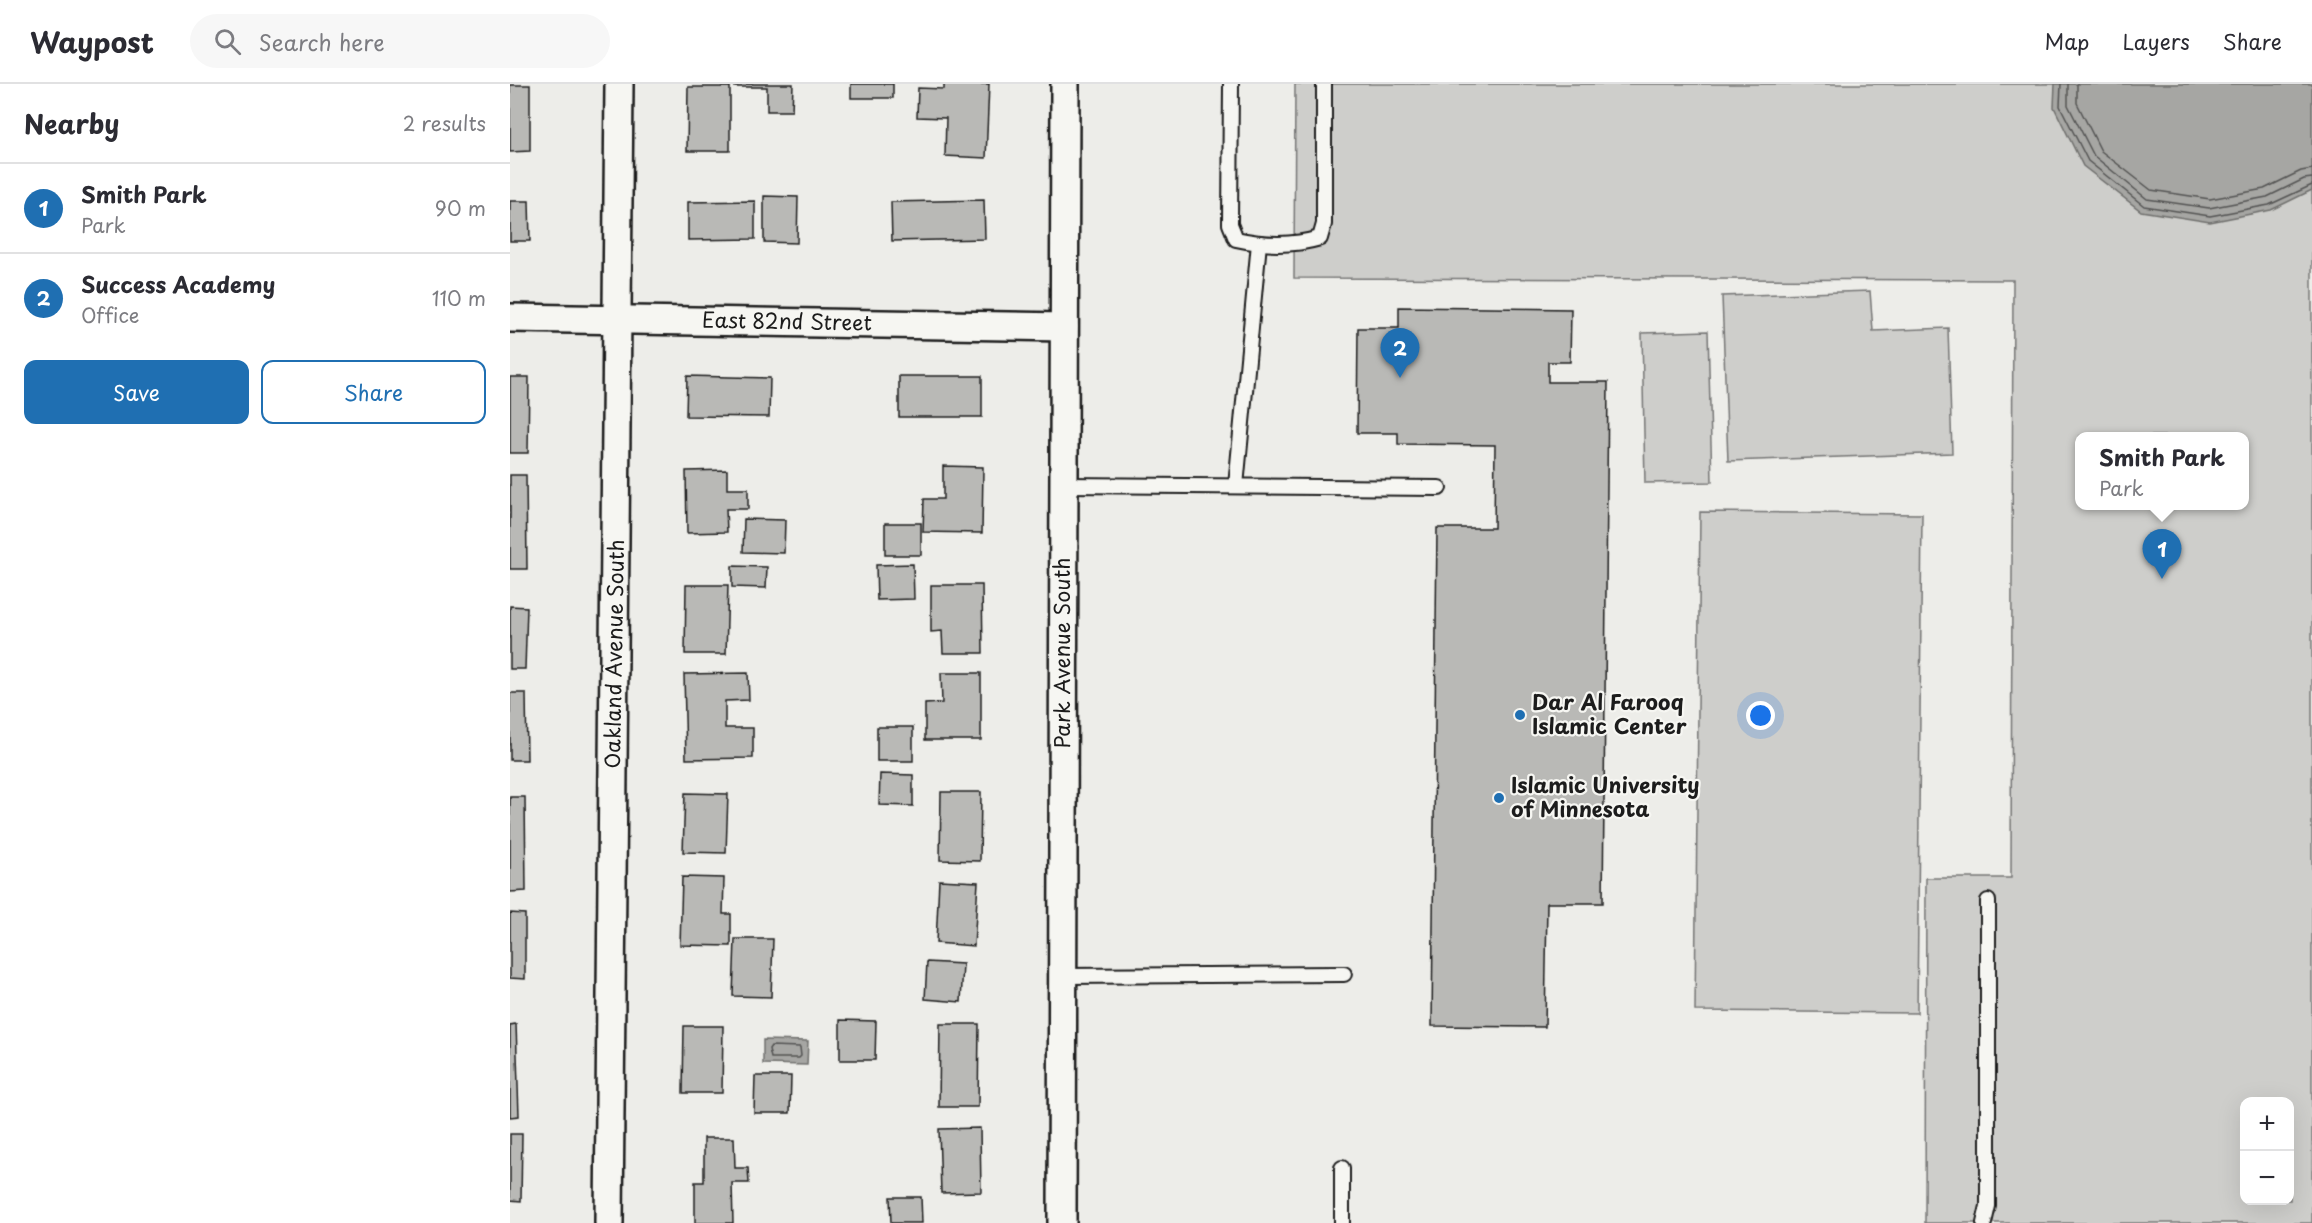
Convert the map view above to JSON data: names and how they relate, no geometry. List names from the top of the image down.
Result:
{
  "streets": {
    "street": ["East 82nd Street", "Park Avenue South", "Oakland Avenue South"]
  },
  "crossings": [
    ["East 82nd Street", "Park Avenue South"],
    ["East 82nd Street", "Oakland Avenue South"]
  ],
  "places": ["Dar Al Farooq Islamic Center", "Islamic University of Minnesota"],
  "page": {
    "header": "Waypost",
    "search": "Search here",
    "nav": ["Map", "Layers", "Share"],
    "heading": ["Nearby", "2 results"],
    "list": [
      {
        "mark": "1",
        "name": "Smith Park",
        "note": "Park",
        "value": "90 m"
      },
      {
        "mark": "2",
        "name": "Success Academy",
        "note": "Office",
        "value": "110 m"
      }
    ],
    "pins": ["2", "1"],
    "buttons": ["Save", "Share"],
    "popup": ["Smith Park", "Park"],
    "map_buttons": ["+", "−"]
  }
}
